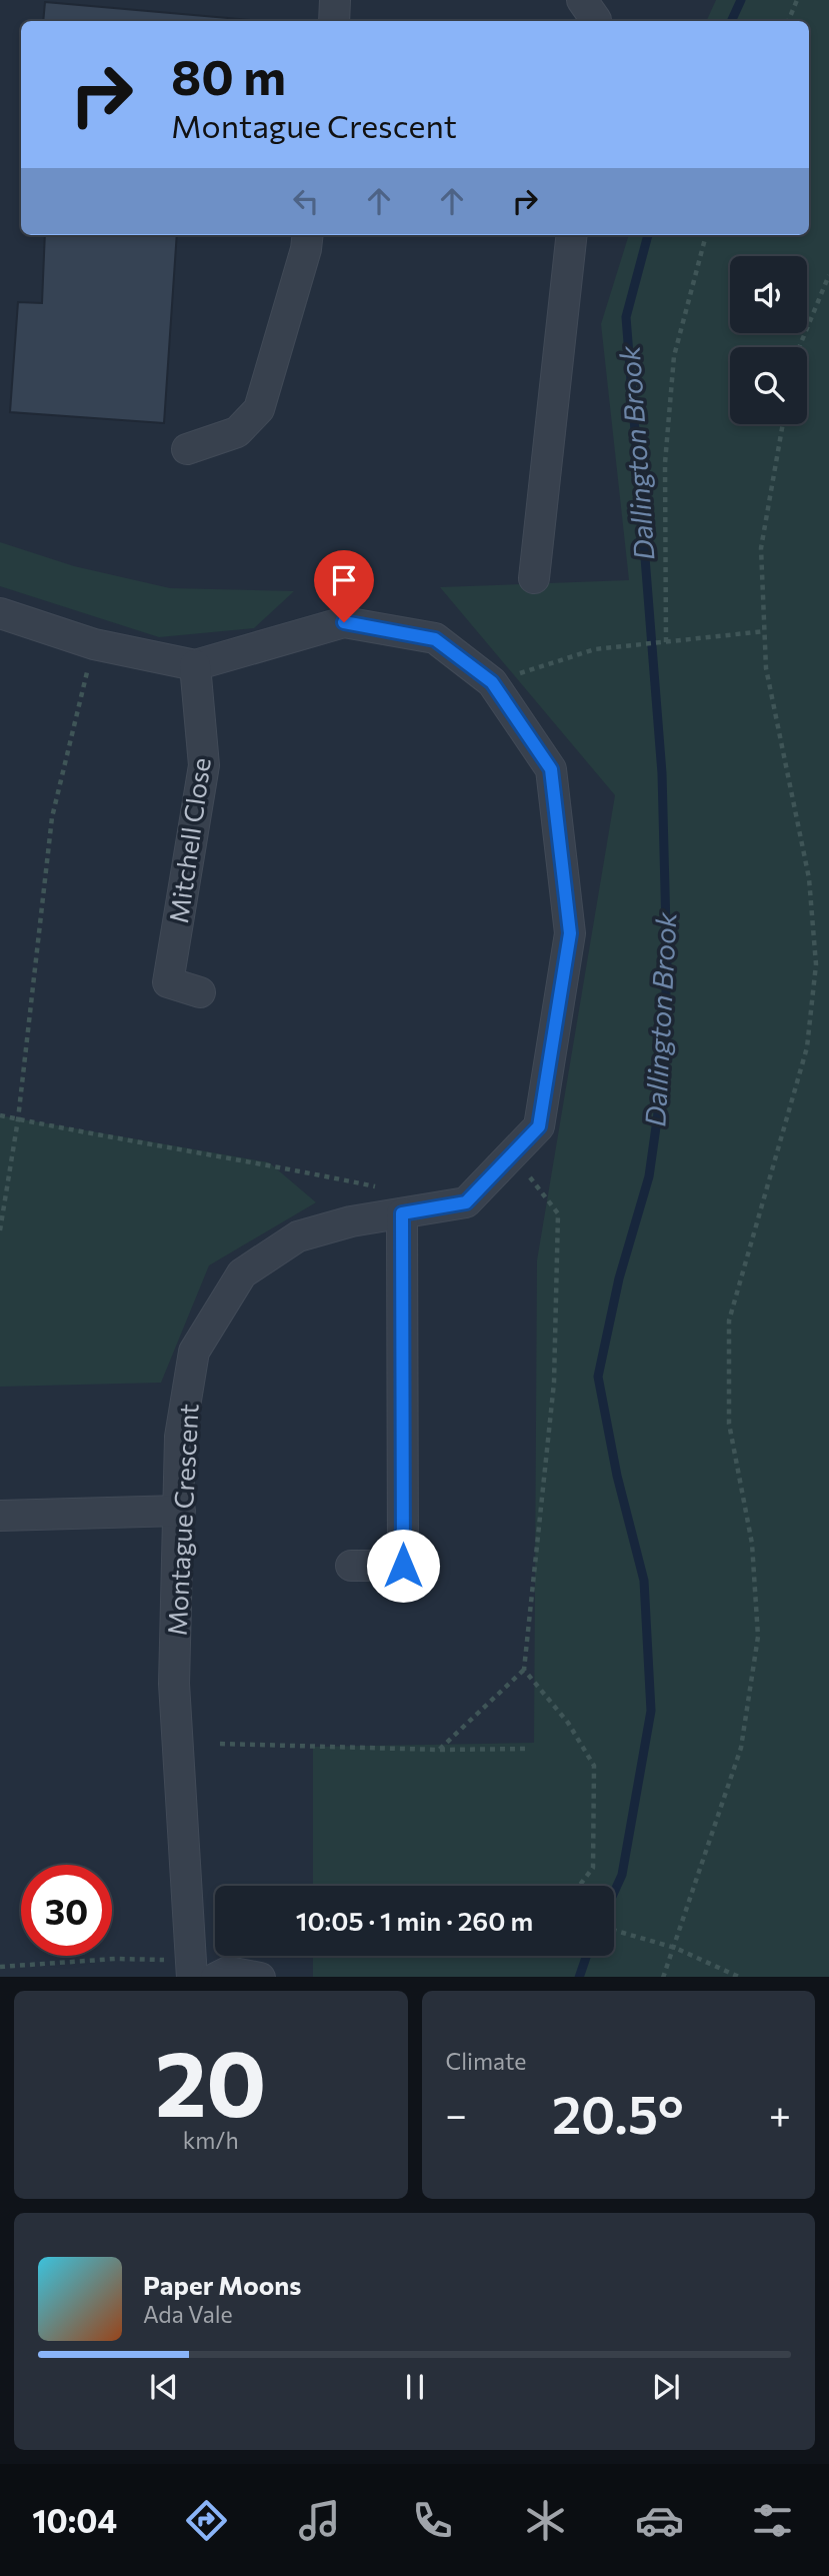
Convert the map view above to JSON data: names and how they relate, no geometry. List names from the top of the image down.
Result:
{
  "streets": {
    "street": ["Mitchell Close", "Montague Crescent"]
  },
  "crossings": [
    ["Mitchell Close", "Montague Crescent"]
  ],
  "water": ["Dallington Brook"],
  "page": {
    "turn": ["80 m", "Montague Crescent"],
    "limit": "30",
    "trip": "10:05 · 1 min · 260 m",
    "tile": [
      ["20", "km/h"],
      "Climate"
    ],
    "heat": ["−", "20.5°", "+"],
    "song": ["Paper Moons", "Ada Vale"],
    "tabs": "10:04"
  }
}
